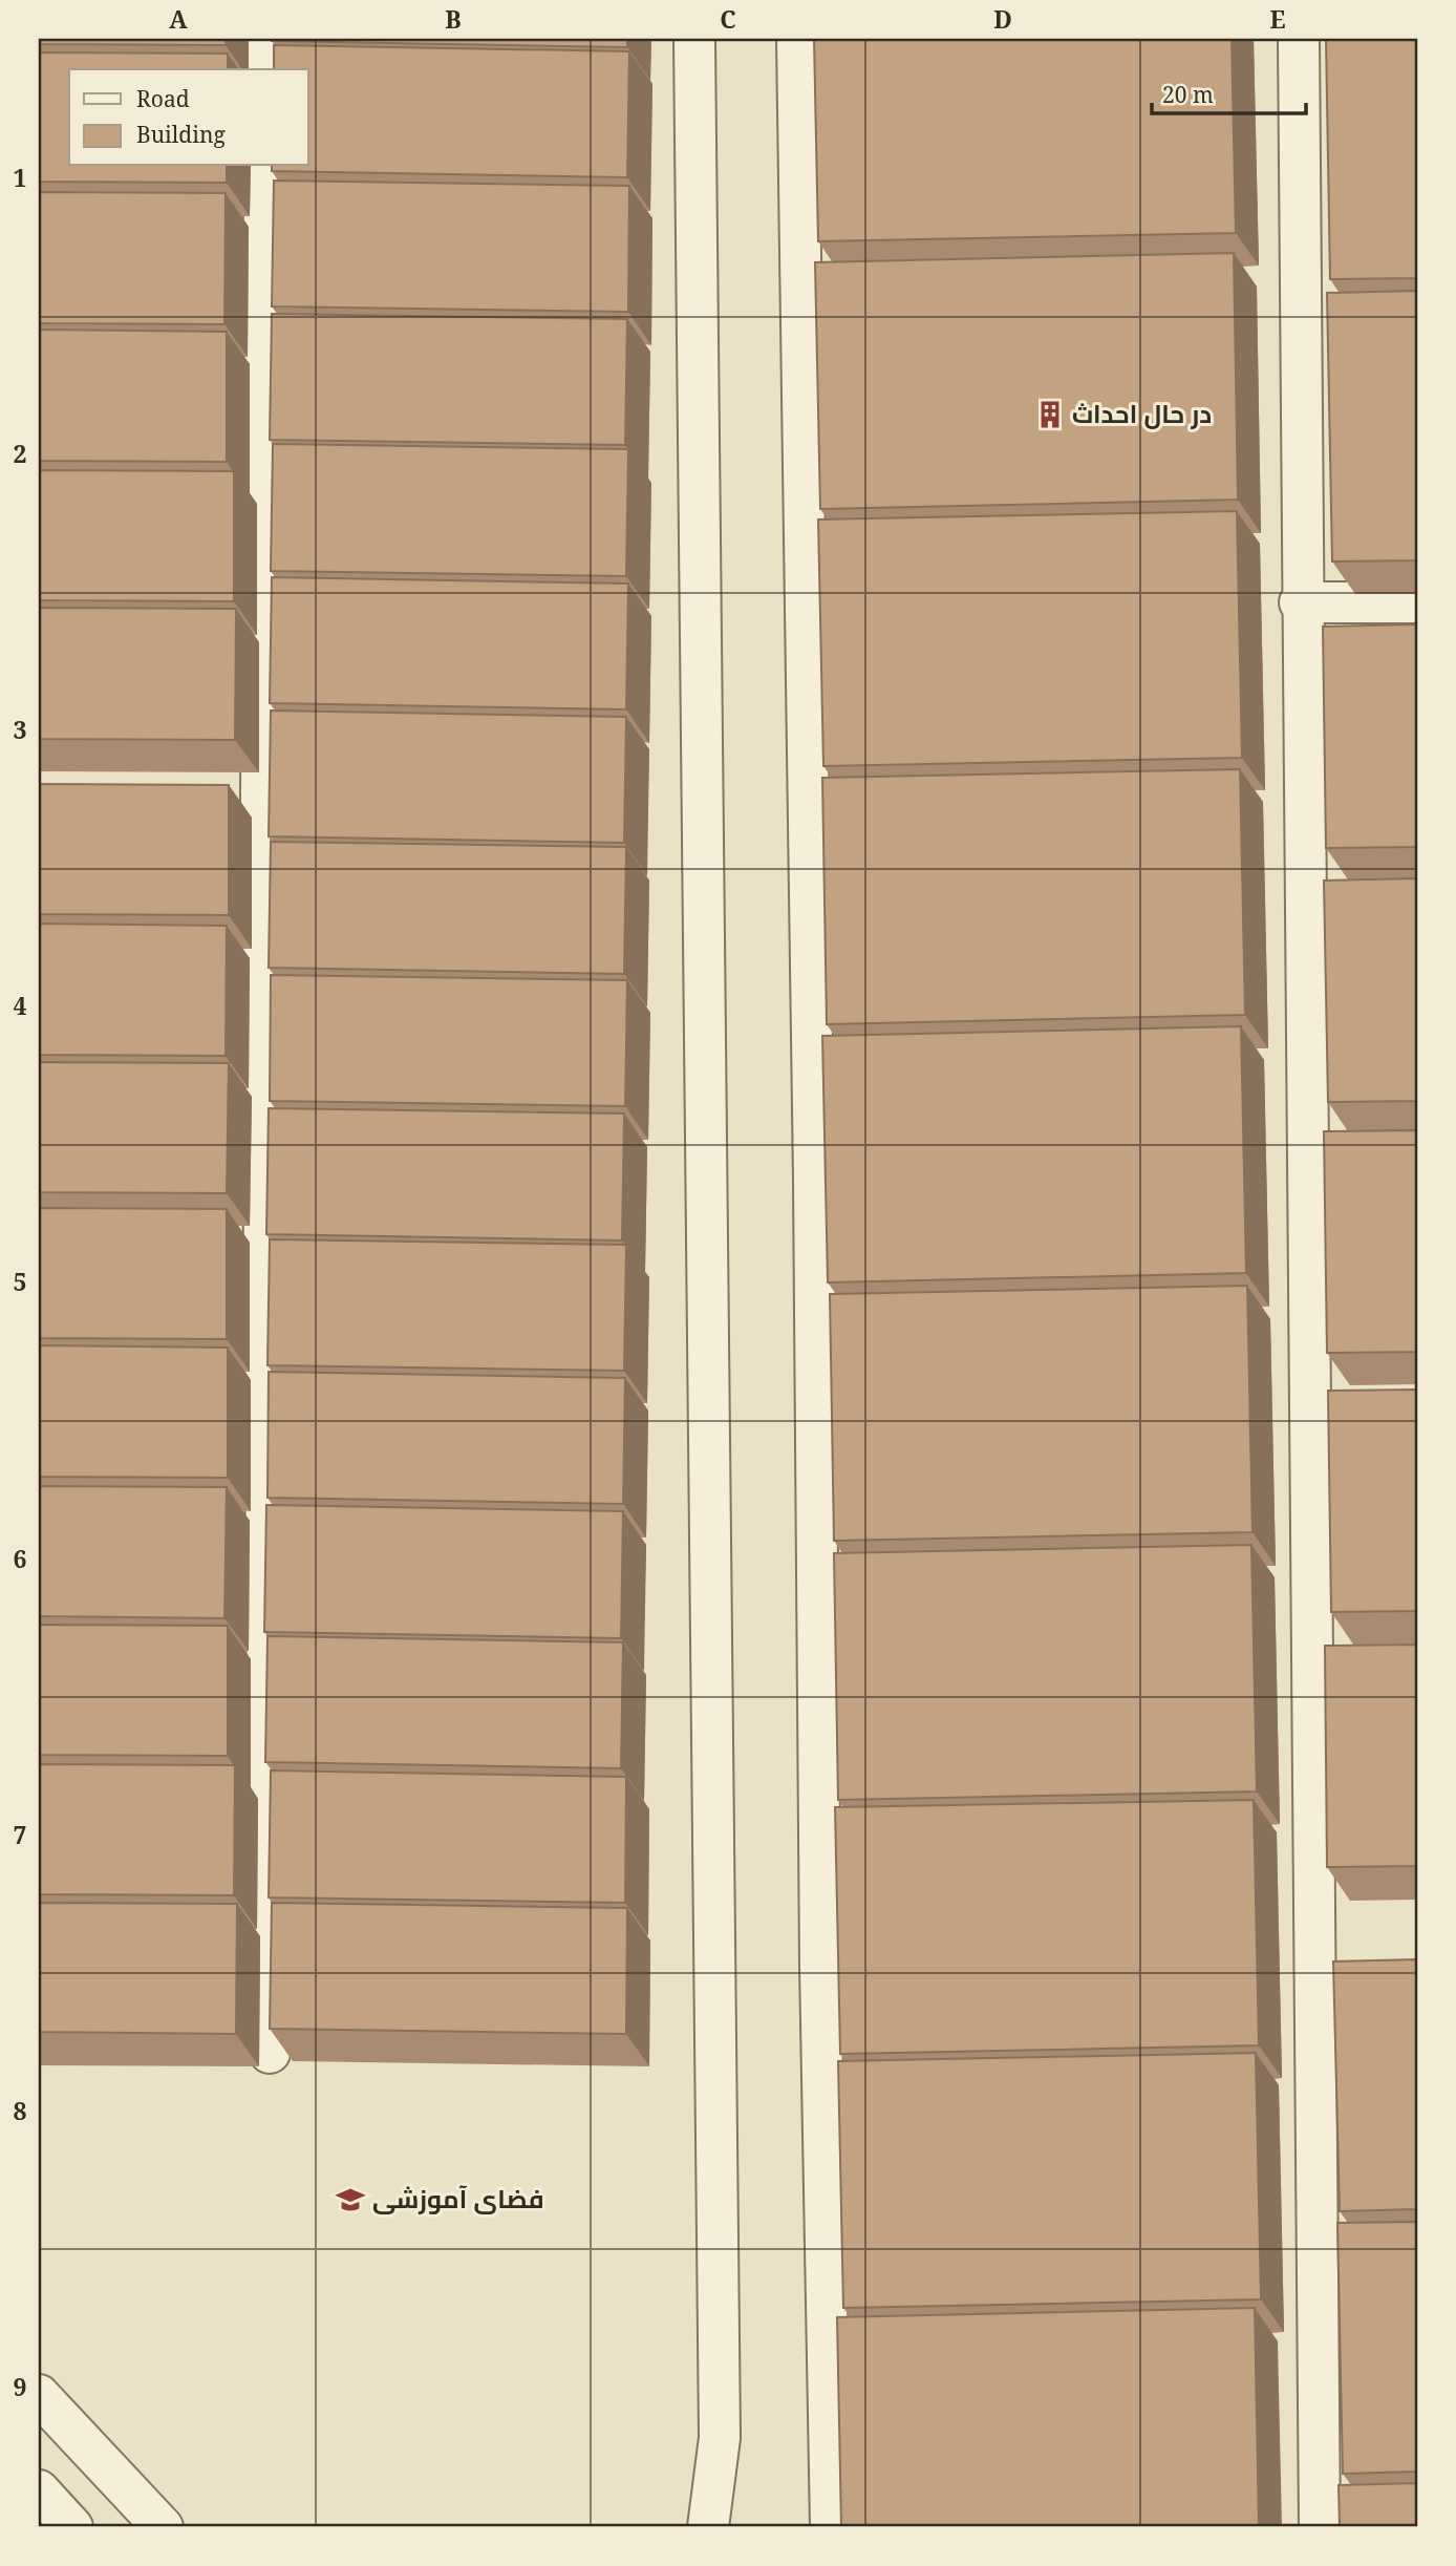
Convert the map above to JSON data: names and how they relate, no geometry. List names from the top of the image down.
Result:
{
  "places": {
    "building": ["در حال احداث"],
    "school or university": ["فضای آموزشی"]
  },
  "legend": ["Road", "Building"],
  "scale_bar": "20 m",
  "grid": {
    "columns": [
      "A",
      "B",
      "C",
      "D",
      "E"
    ],
    "rows": [
      "1",
      "2",
      "3",
      "4",
      "5",
      "6",
      "7",
      "8",
      "9"
    ]
  }
}
